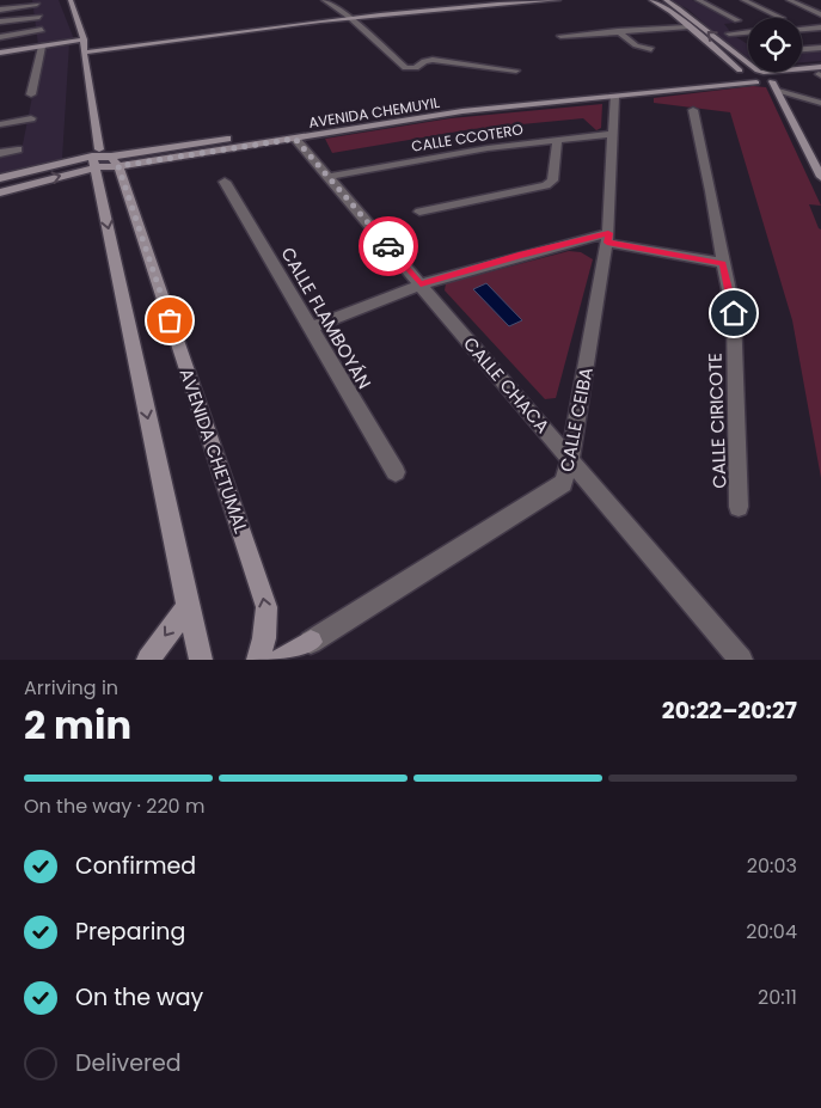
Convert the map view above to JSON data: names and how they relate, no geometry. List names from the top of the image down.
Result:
{
  "streets": {
    "main road": ["AVENIDA CHEMUYIL", "AVENIDA CHETUMAL"],
    "street": [
      "CALLE CCOTERO",
      "CALLE FLAMBOYÁN",
      "CALLE CHACA",
      "CALLE CEIBA",
      "CALLE CIRICOTE"
    ]
  },
  "crossings": [
    ["AVENIDA CHEMUYIL", "CALLE CHACA"],
    ["AVENIDA CHEMUYIL", "CALLE CEIBA"],
    ["AVENIDA CHEMUYIL", "AVENIDA CHETUMAL"],
    ["CALLE CCOTERO", "CALLE CHACA"],
    ["CALLE CCOTERO", "CALLE CEIBA"],
    ["CALLE CHACA", "CALLE CEIBA"]
  ],
  "page": {
    "heading": ["2 min", "Arriving in", "20:22–20:27"],
    "bar": "On the way · 220 m",
    "list": [
      ["Confirmed", "20:03"],
      ["Preparing", "20:04"],
      ["On the way", "20:11"],
      "Delivered"
    ]
  }
}
